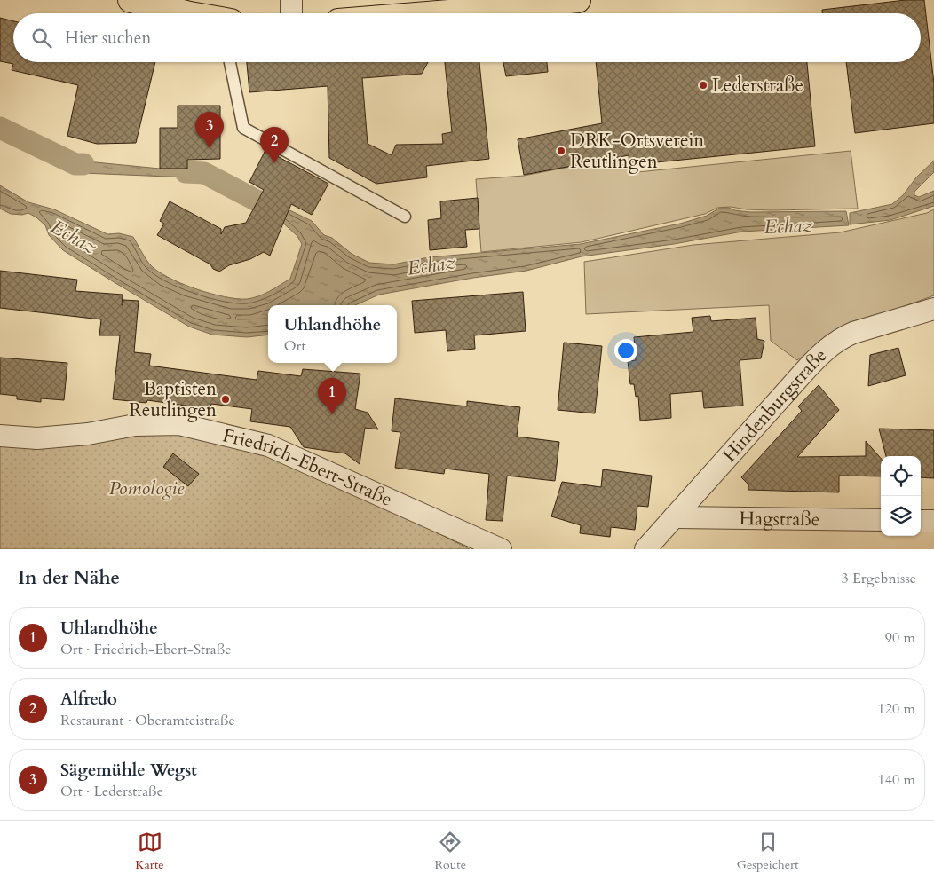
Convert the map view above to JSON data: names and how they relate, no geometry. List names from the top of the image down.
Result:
{
  "streets": {
    "street": ["Hindenburgstraße", "Friedrich-Ebert-Straße", "Hagstraße"]
  },
  "crossings": [
    ["Hindenburgstraße", "Hagstraße"]
  ],
  "water": ["Echaz"],
  "parks": ["Pomologie"],
  "places": ["Lederstraße", "DRK-Ortsverein Reutlingen", "Baptisten Reutlingen"],
  "page": {
    "search": "Hier suchen",
    "pins": ["3", "2", "1"],
    "popup": ["Uhlandhöhe", "Ort"],
    "heading": ["In der Nähe", "3 Ergebnisse"],
    "list": [
      {
        "mark": "1",
        "name": "Uhlandhöhe",
        "note": "Ort · Friedrich-Ebert-Straße",
        "value": "90 m"
      },
      {
        "mark": "2",
        "name": "Alfredo",
        "note": "Restaurant · Oberamteistraße",
        "value": "120 m"
      },
      {
        "mark": "3",
        "name": "Sägemühle Wegst",
        "note": "Ort · Lederstraße",
        "value": "140 m"
      }
    ],
    "nav": ["Karte", "Route", "Gespeichert"]
  }
}
